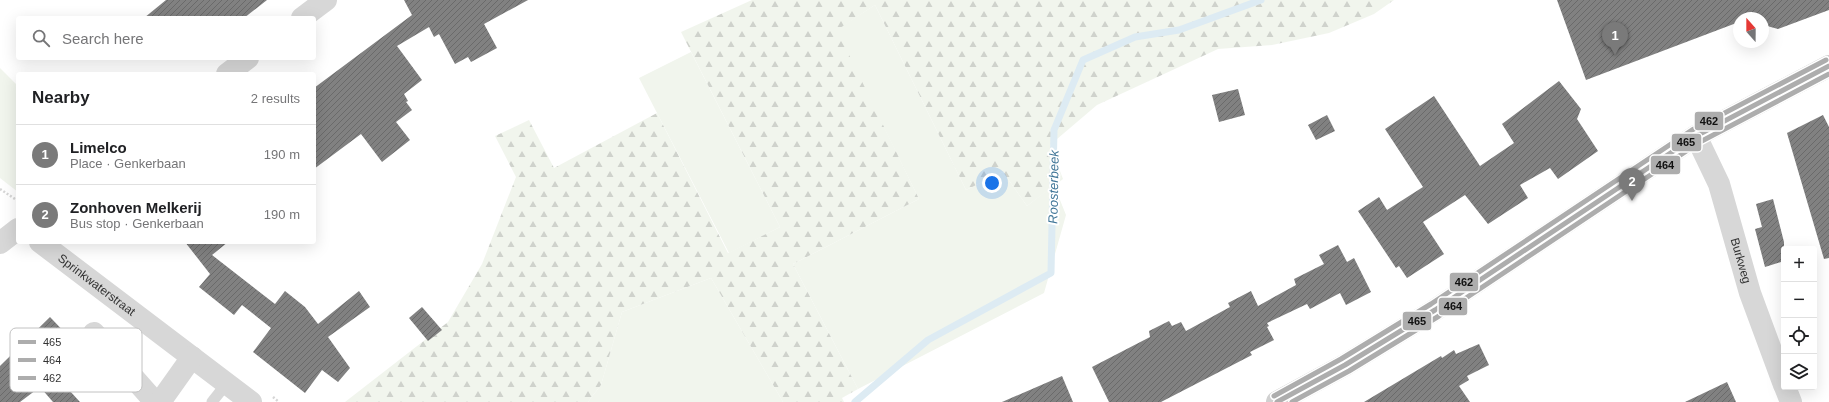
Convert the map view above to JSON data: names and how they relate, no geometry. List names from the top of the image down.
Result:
{
  "streets": {
    "street": ["Burkweg", "Sprinkwaterstraat"]
  },
  "water": ["Roosterbeek"],
  "lines": ["transit line 462", "transit line 465", "transit line 464"],
  "legend": ["465", "464", "462"],
  "north": "top",
  "page": {
    "search": "Search here",
    "pins": ["1", "2"],
    "heading": ["Nearby", "2 results"],
    "list": [
      {
        "mark": "1",
        "name": "Limelco",
        "note": "Place · Genkerbaan",
        "value": "190 m"
      },
      {
        "mark": "2",
        "name": "Zonhoven Melkerij",
        "note": "Bus stop · Genkerbaan",
        "value": "190 m"
      }
    ],
    "map_buttons": ["+", "−"]
  }
}
